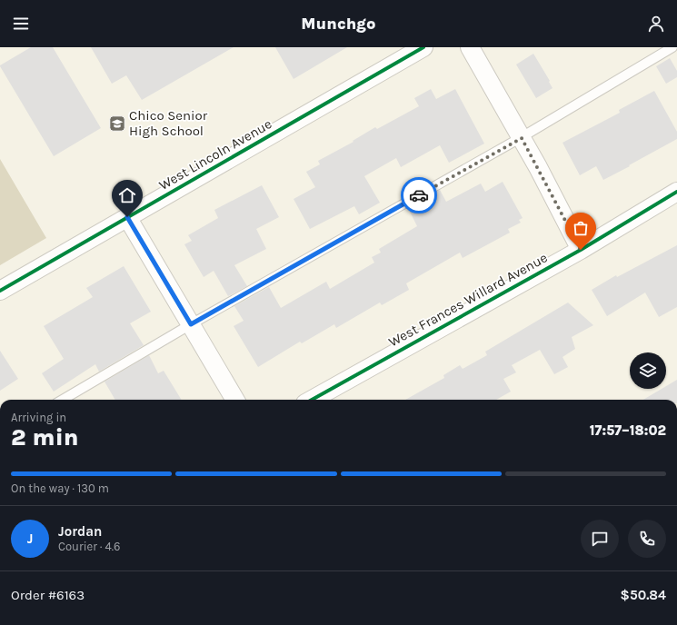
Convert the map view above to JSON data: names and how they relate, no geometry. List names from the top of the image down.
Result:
{
  "streets": {
    "street": ["West Lincoln Avenue", "West Frances Willard Avenue"]
  },
  "places": {
    "school or university": ["Chico Senior High School"]
  },
  "page": {
    "header": "Munchgo",
    "heading": ["2 min", "Arriving in", "17:57–18:02"],
    "panel": [
      "Jordan",
      "Courier · 4.6",
      "Order #6163",
      "$50.84"
    ],
    "bar": "On the way · 130 m",
    "round": "J"
  }
}
